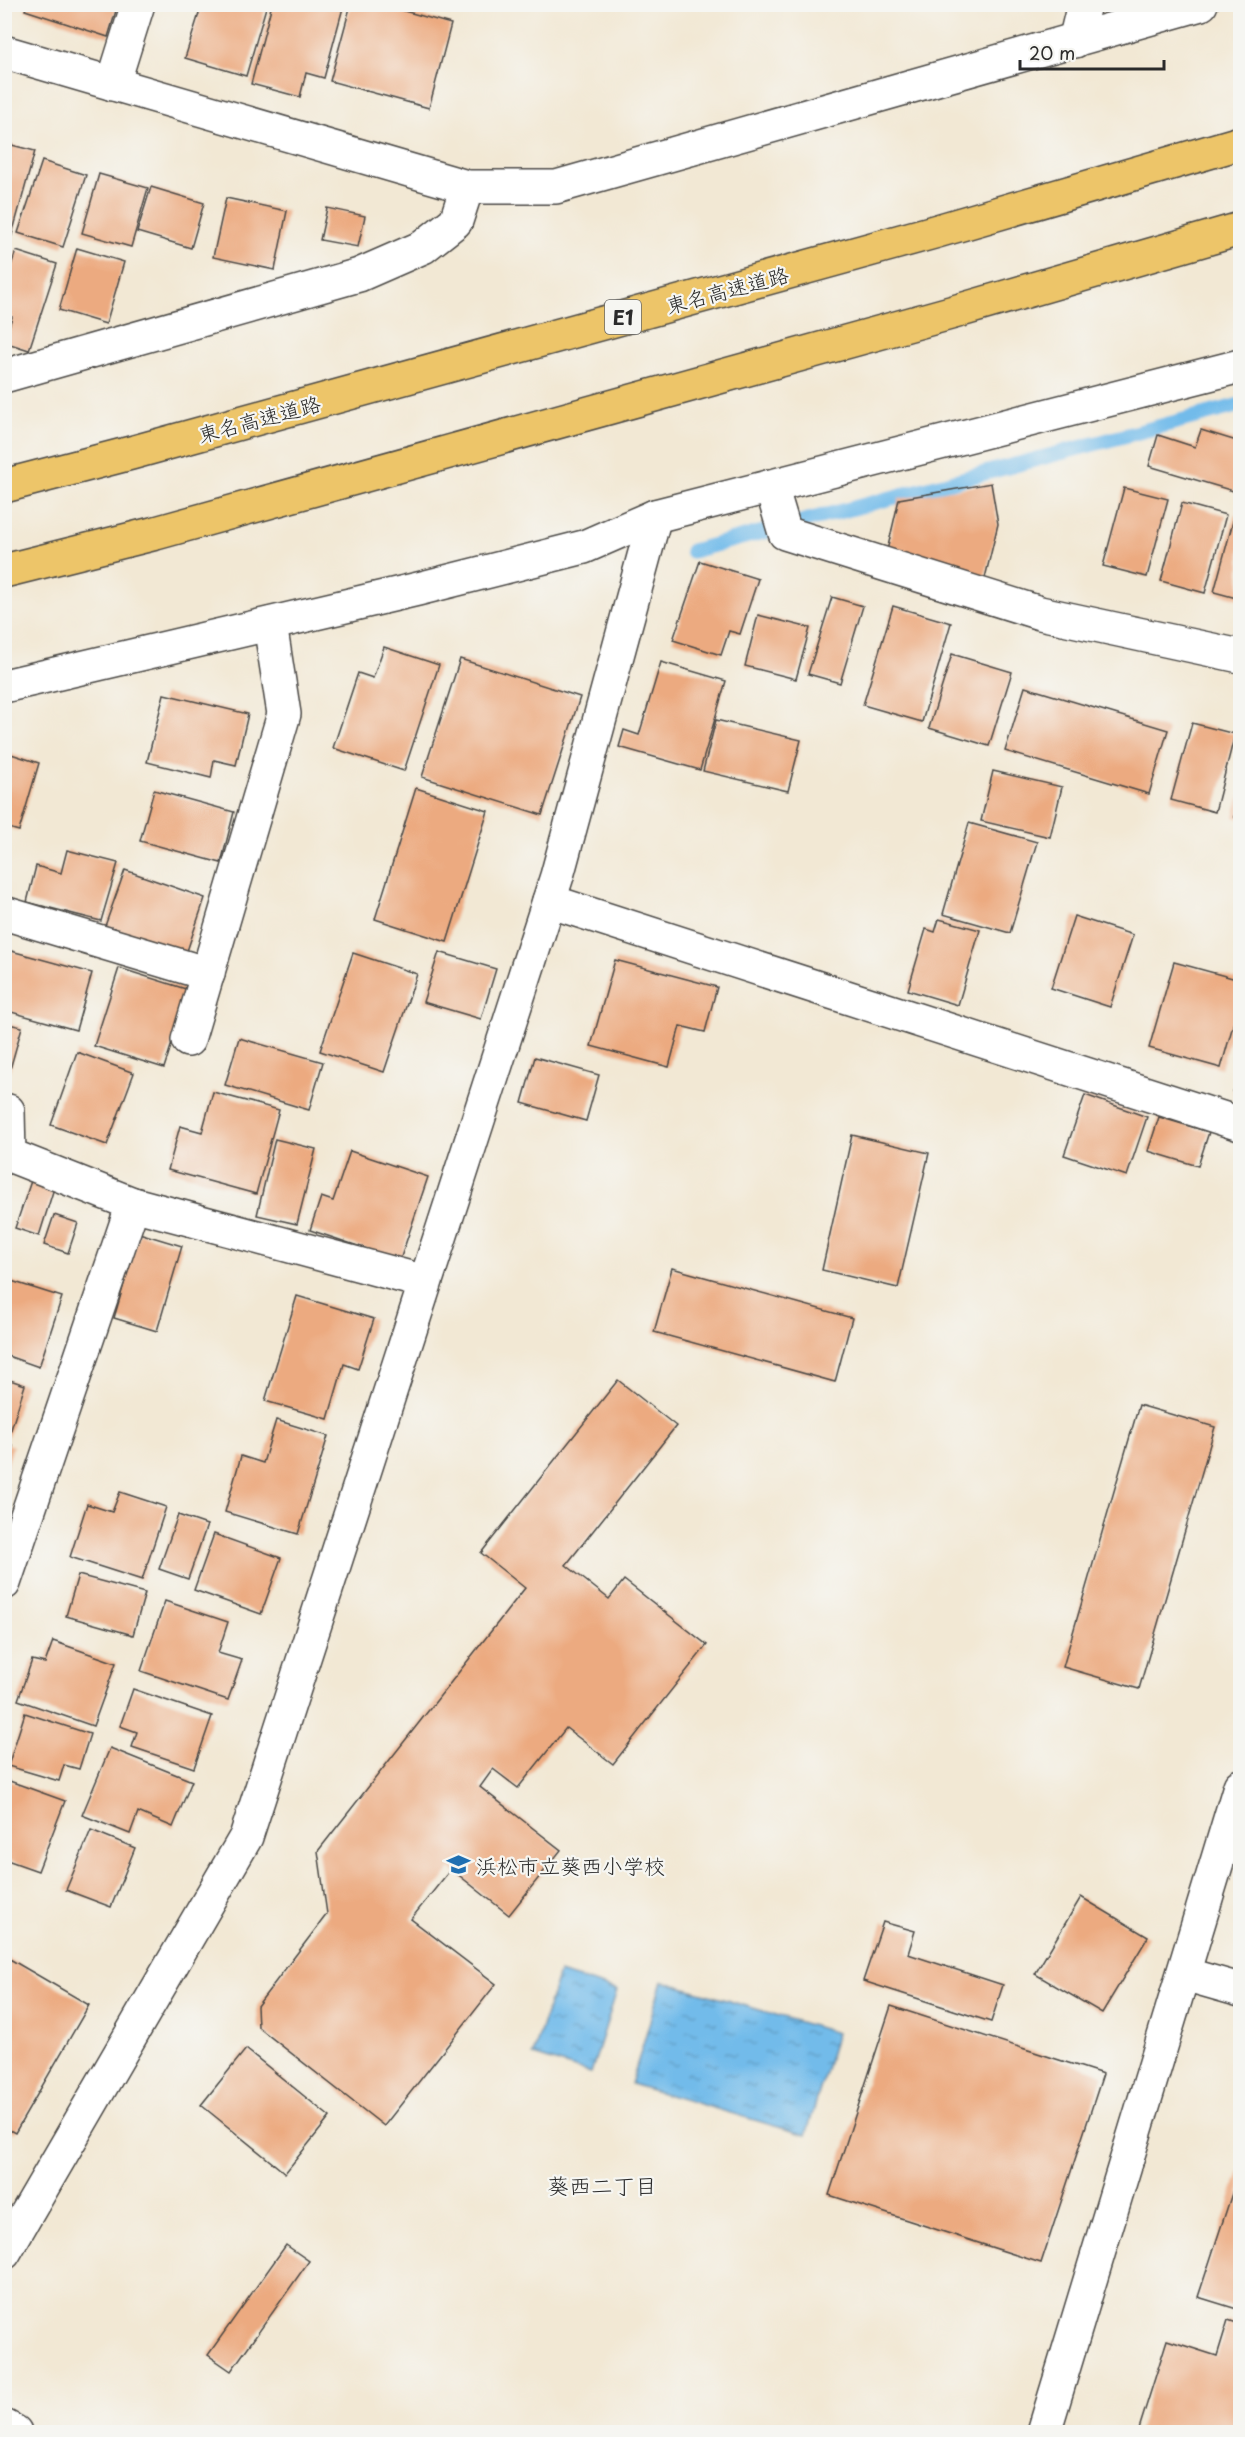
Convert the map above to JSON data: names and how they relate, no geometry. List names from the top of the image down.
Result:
{
  "streets": {
    "highway": ["東名高速道路", "E1"]
  },
  "districts": ["葵西二丁目"],
  "places": {
    "school or university": ["浜松市立葵西小学校"]
  },
  "scale_bar": "20 m"
}
